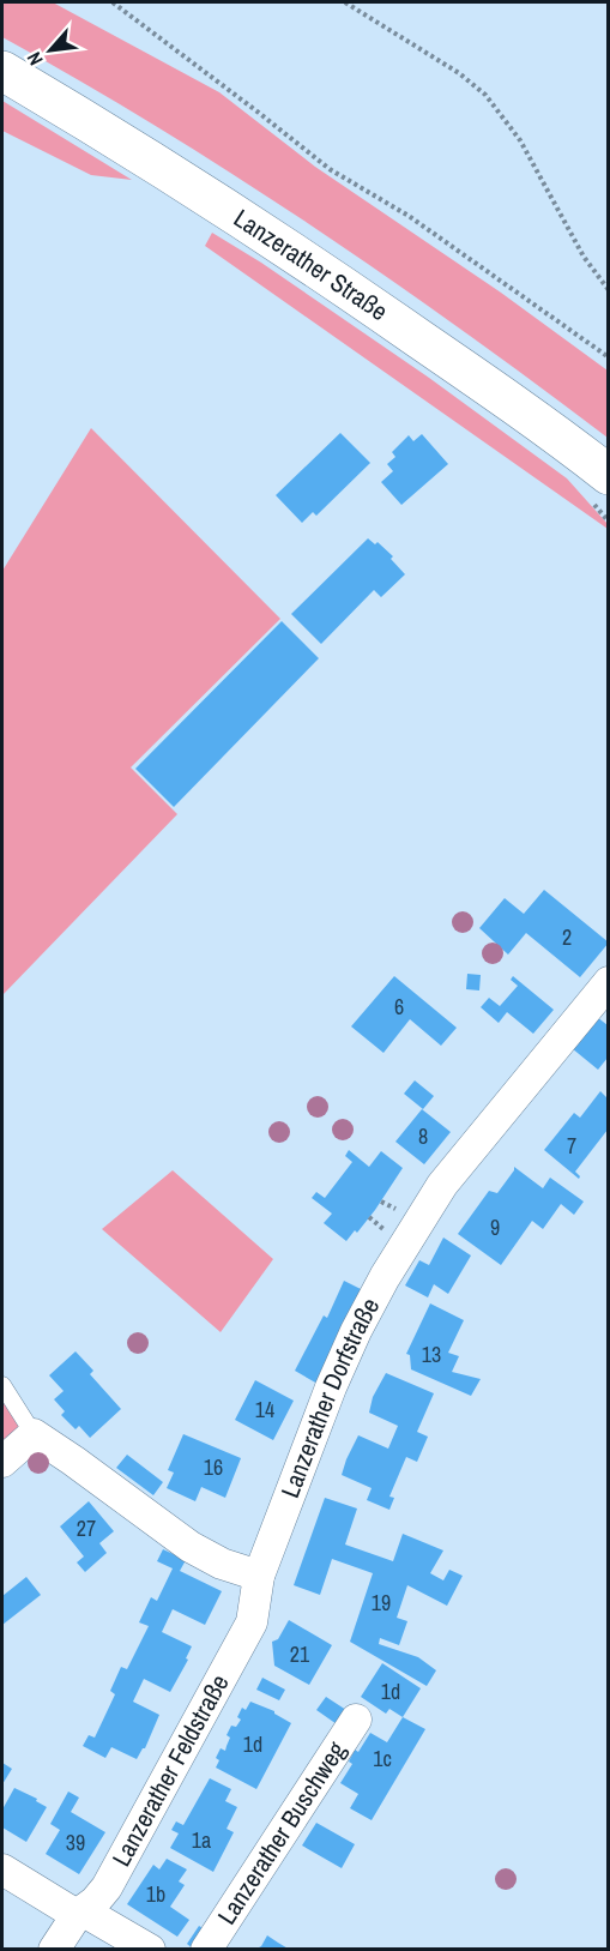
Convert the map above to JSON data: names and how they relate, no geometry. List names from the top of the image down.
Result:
{
  "streets": {
    "main road": ["Lanzerather Straße"],
    "street": ["Lanzerather Dorfstraße", "Lanzerather Feldstraße", "Lanzerather Buschweg"]
  },
  "crossings": [
    ["Lanzerather Dorfstraße", "Lanzerather Feldstraße"]
  ],
  "house_numbers": [
    "2",
    "6",
    "8",
    "7",
    "9",
    "13",
    "14",
    "16",
    "27",
    "19",
    "21",
    "1d",
    "1d",
    "1c",
    "1a",
    "39",
    "1b"
  ],
  "north": "bottom left"
}
